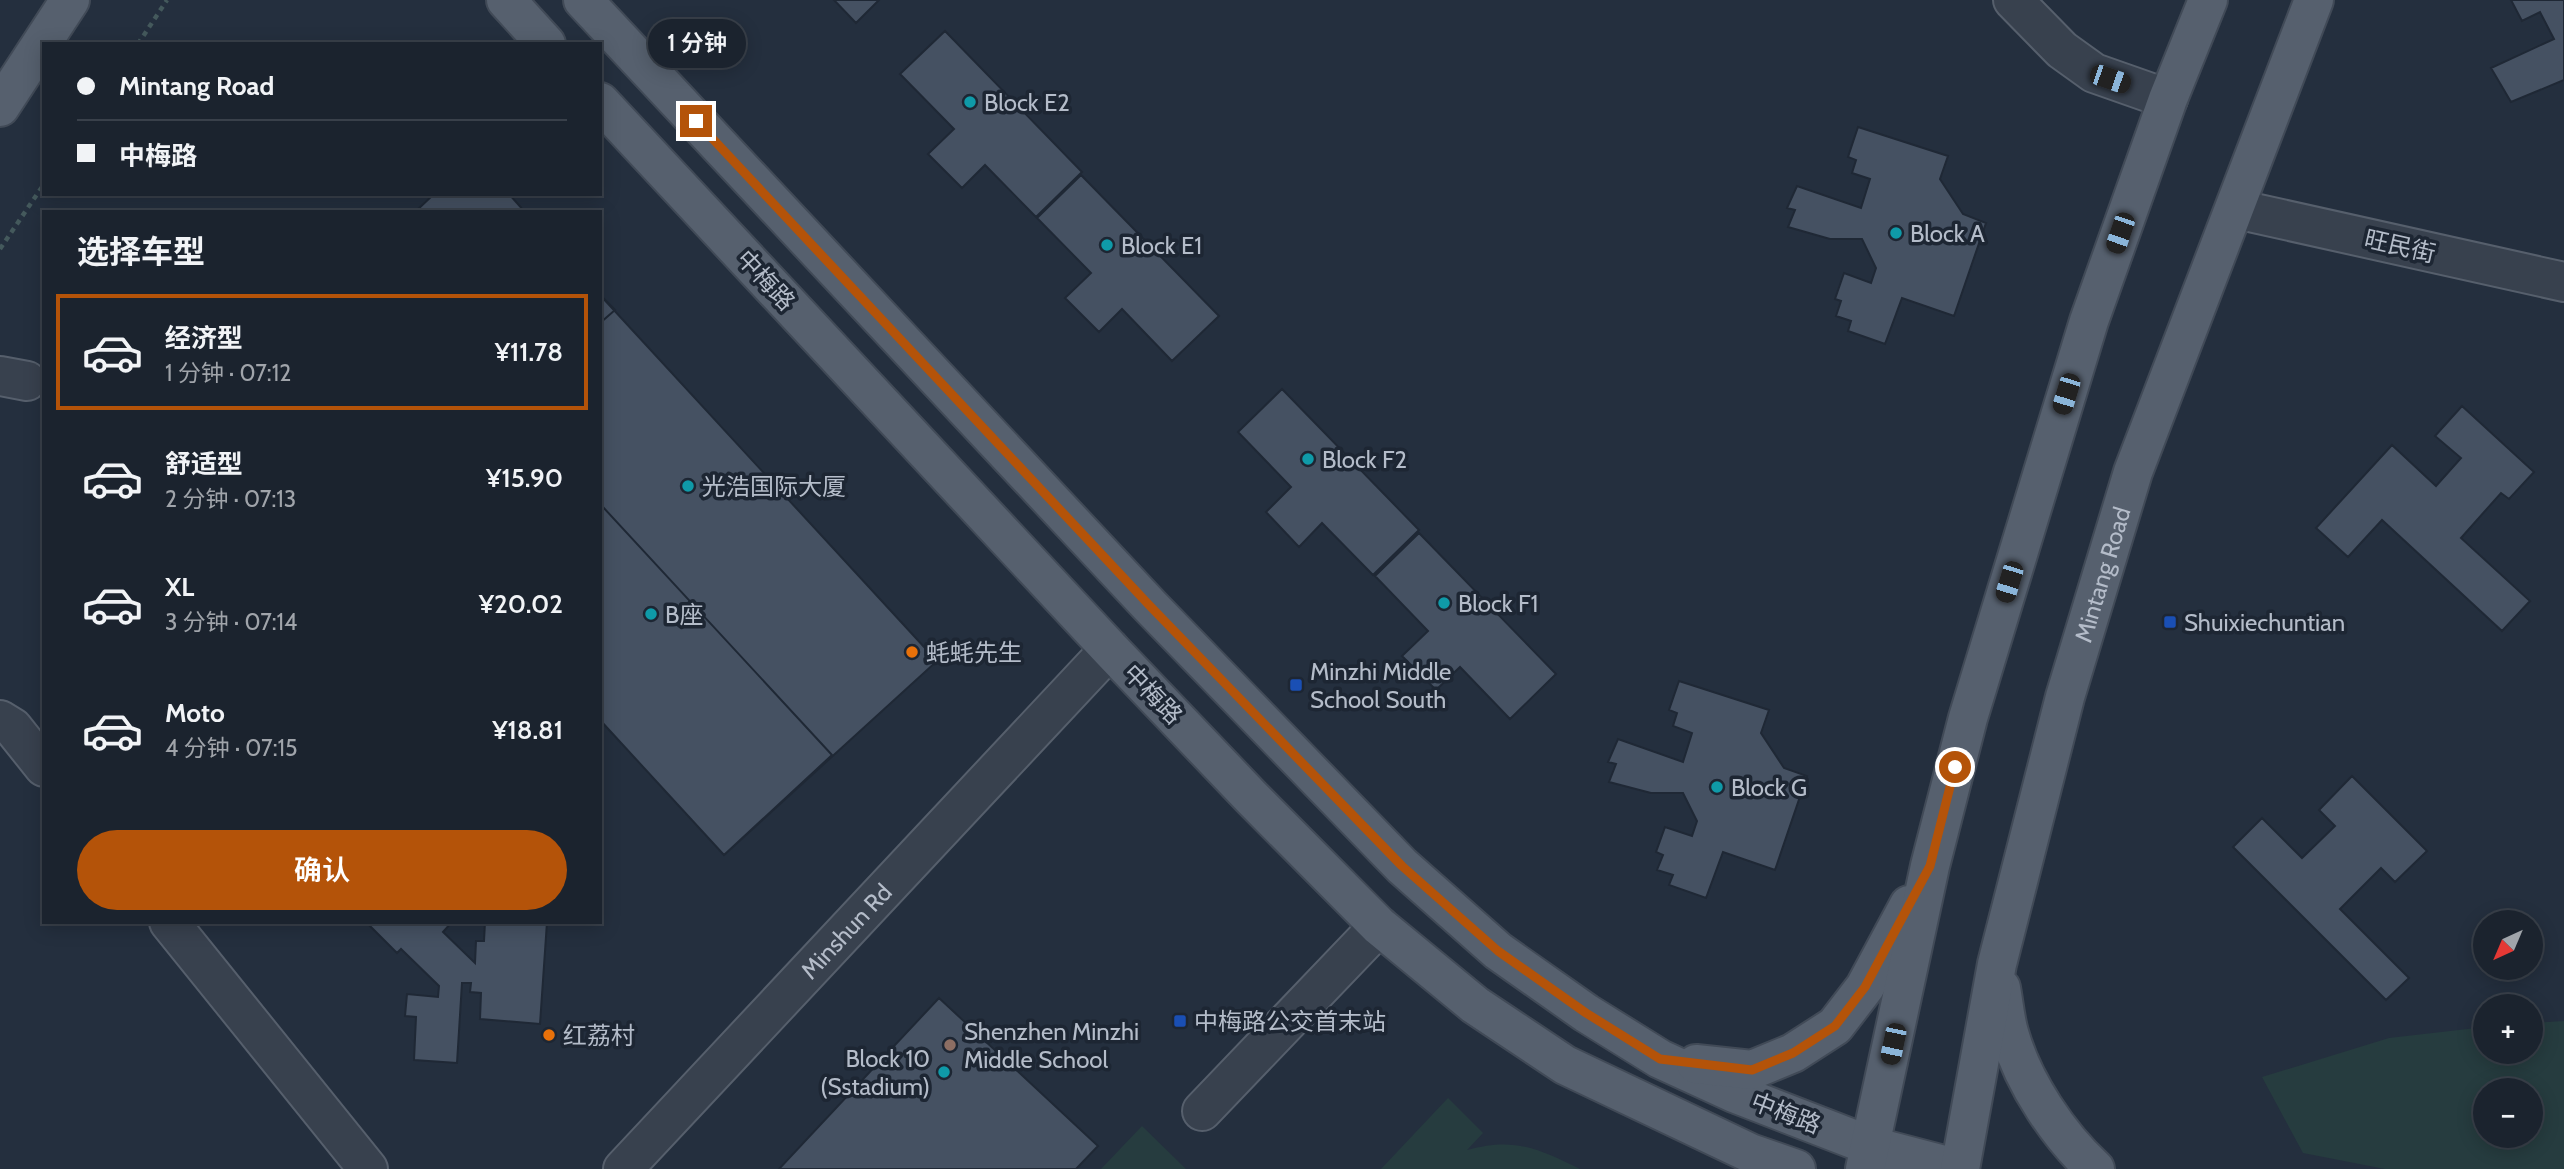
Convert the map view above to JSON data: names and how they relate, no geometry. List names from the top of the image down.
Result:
{
  "streets": {
    "main road": ["中梅路", "Mintang Road"],
    "street": ["旺民街"]
  },
  "crossings": [
    ["旺民街", "Mintang Road"],
    ["中梅路", "Mintang Road"]
  ],
  "places": {
    "other": [
      "Block E2",
      "Block A",
      "Block E1",
      "Block F2",
      "光浩国际大厦",
      "Block F1",
      "B座",
      "蚝蚝先生",
      "Block G",
      "红荔村",
      "Shenzhen Minzhi Middle School",
      "Block 10 (Sstadium)"
    ],
    "transit": ["Shuixiechuntian", "Minzhi Middle School South", "中梅路公交首末站"]
  },
  "north": "bottom left",
  "page": {
    "bubble": "1 分钟",
    "banner": ["Mintang Road", "中梅路"],
    "heading": "选择车型",
    "list": [
      {
        "name": "经济型",
        "note": "1 分钟 · 07:12",
        "value": "¥11.78"
      },
      {
        "name": "舒适型",
        "note": "2 分钟 · 07:13",
        "value": "¥15.90"
      },
      {
        "name": "XL",
        "note": "3 分钟 · 07:14",
        "value": "¥20.02"
      },
      {
        "name": "Moto",
        "note": "4 分钟 · 07:15",
        "value": "¥18.81"
      }
    ],
    "buttons": "确认",
    "map_buttons": ["+", "−"]
  }
}
